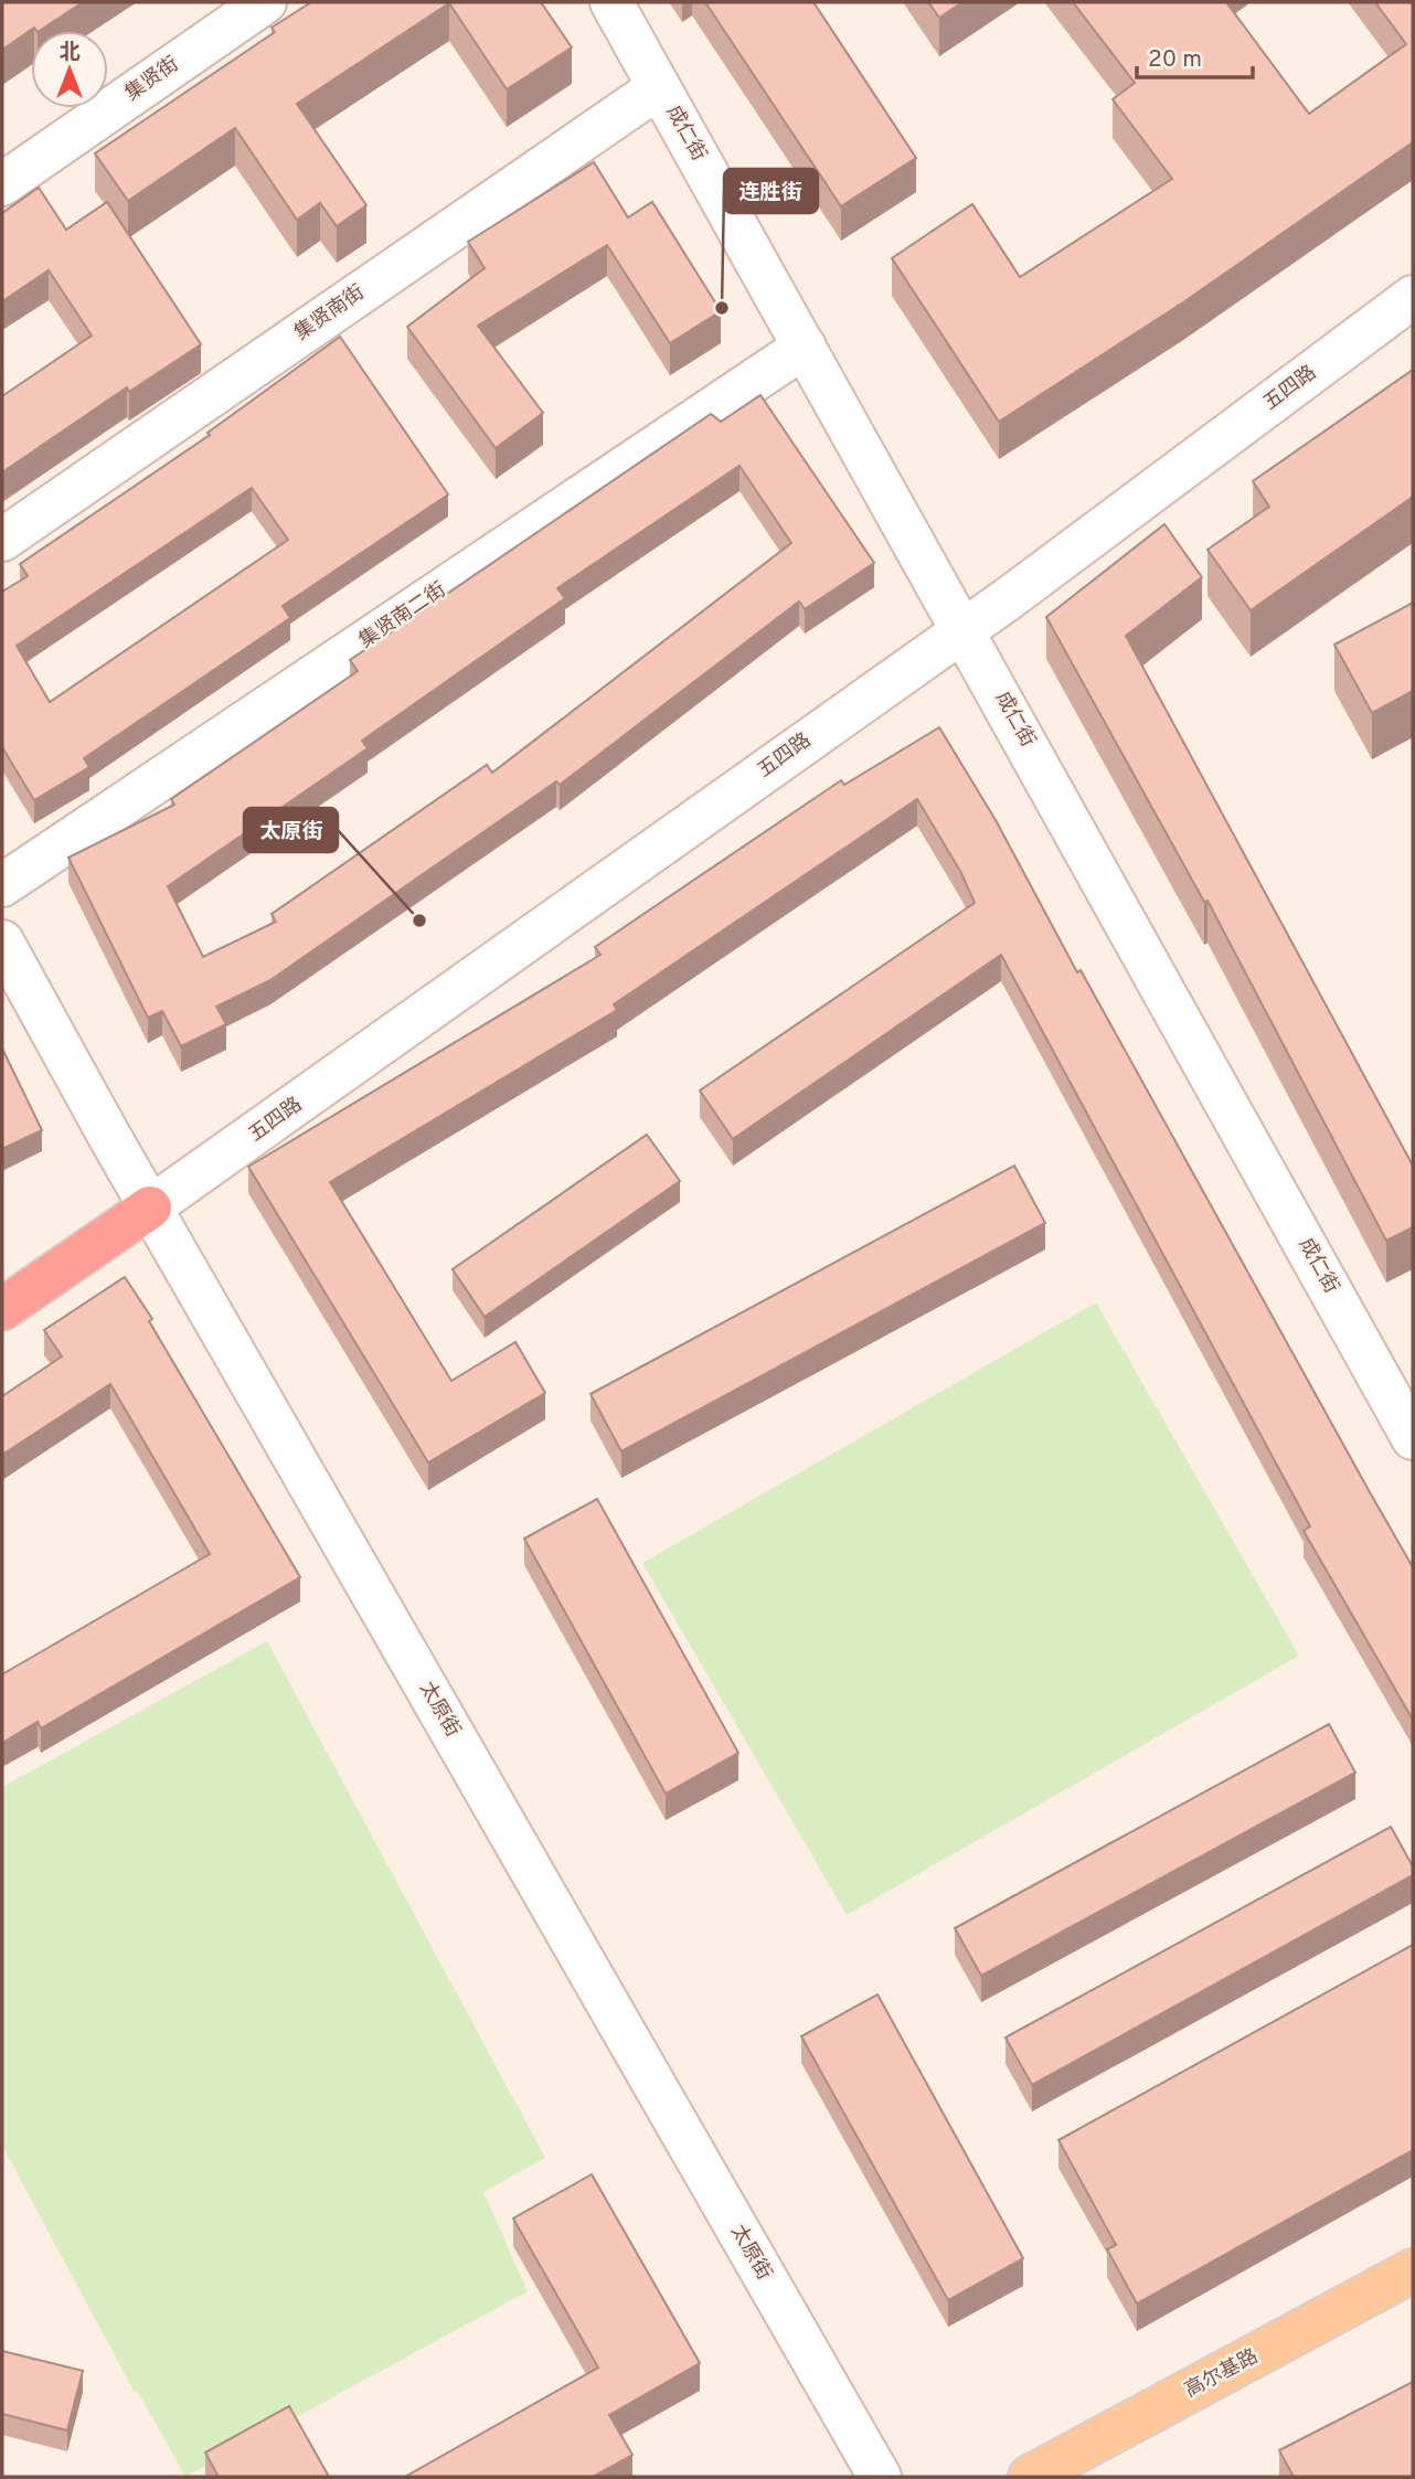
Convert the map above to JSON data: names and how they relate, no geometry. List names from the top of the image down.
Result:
{
  "streets": {
    "main road": ["高尔基路"],
    "street": [
      "集贤街",
      "成仁街",
      "集贤南街",
      "五四路",
      "集贤南二街",
      "太原街"
    ]
  },
  "crossings": [
    ["成仁街", "集贤南街"],
    ["成仁街", "五四路"],
    ["成仁街", "集贤南二街"],
    ["五四路", "太原街"]
  ],
  "places": ["连胜街", "太原街"],
  "scale_bar": "20 m",
  "north": "top"
}
